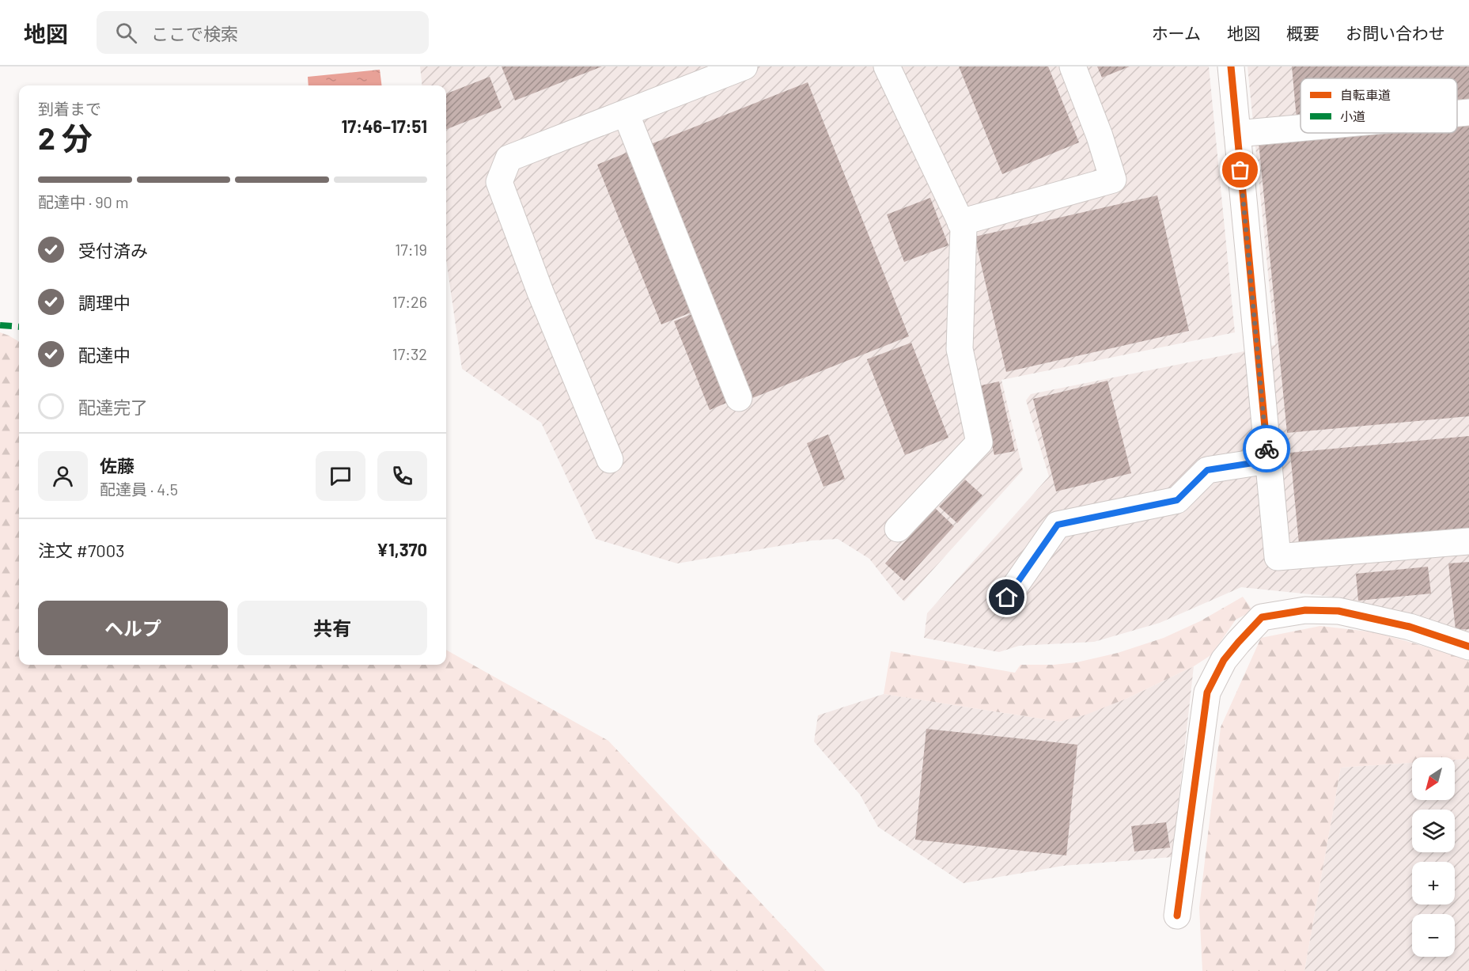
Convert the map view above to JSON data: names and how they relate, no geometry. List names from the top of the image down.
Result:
{
  "legend": ["自転車道", "小道"],
  "north": "bottom left",
  "page": {
    "header": "地図",
    "search": "ここで検索",
    "nav": [
      "ホーム",
      "地図",
      "概要",
      "お問い合わせ"
    ],
    "heading": ["2 分", "到着まで", "17:46–17:51"],
    "panel": [
      "佐藤",
      "配達員 · 4.5",
      "注文 #7003",
      "¥1,370"
    ],
    "bar": "配達中 · 90 m",
    "list": [
      ["受付済み", "17:19"],
      ["調理中", "17:26"],
      ["配達中", "17:32"],
      "配達完了"
    ],
    "buttons": ["ヘルプ", "共有"],
    "map_buttons": ["+", "−"]
  }
}
